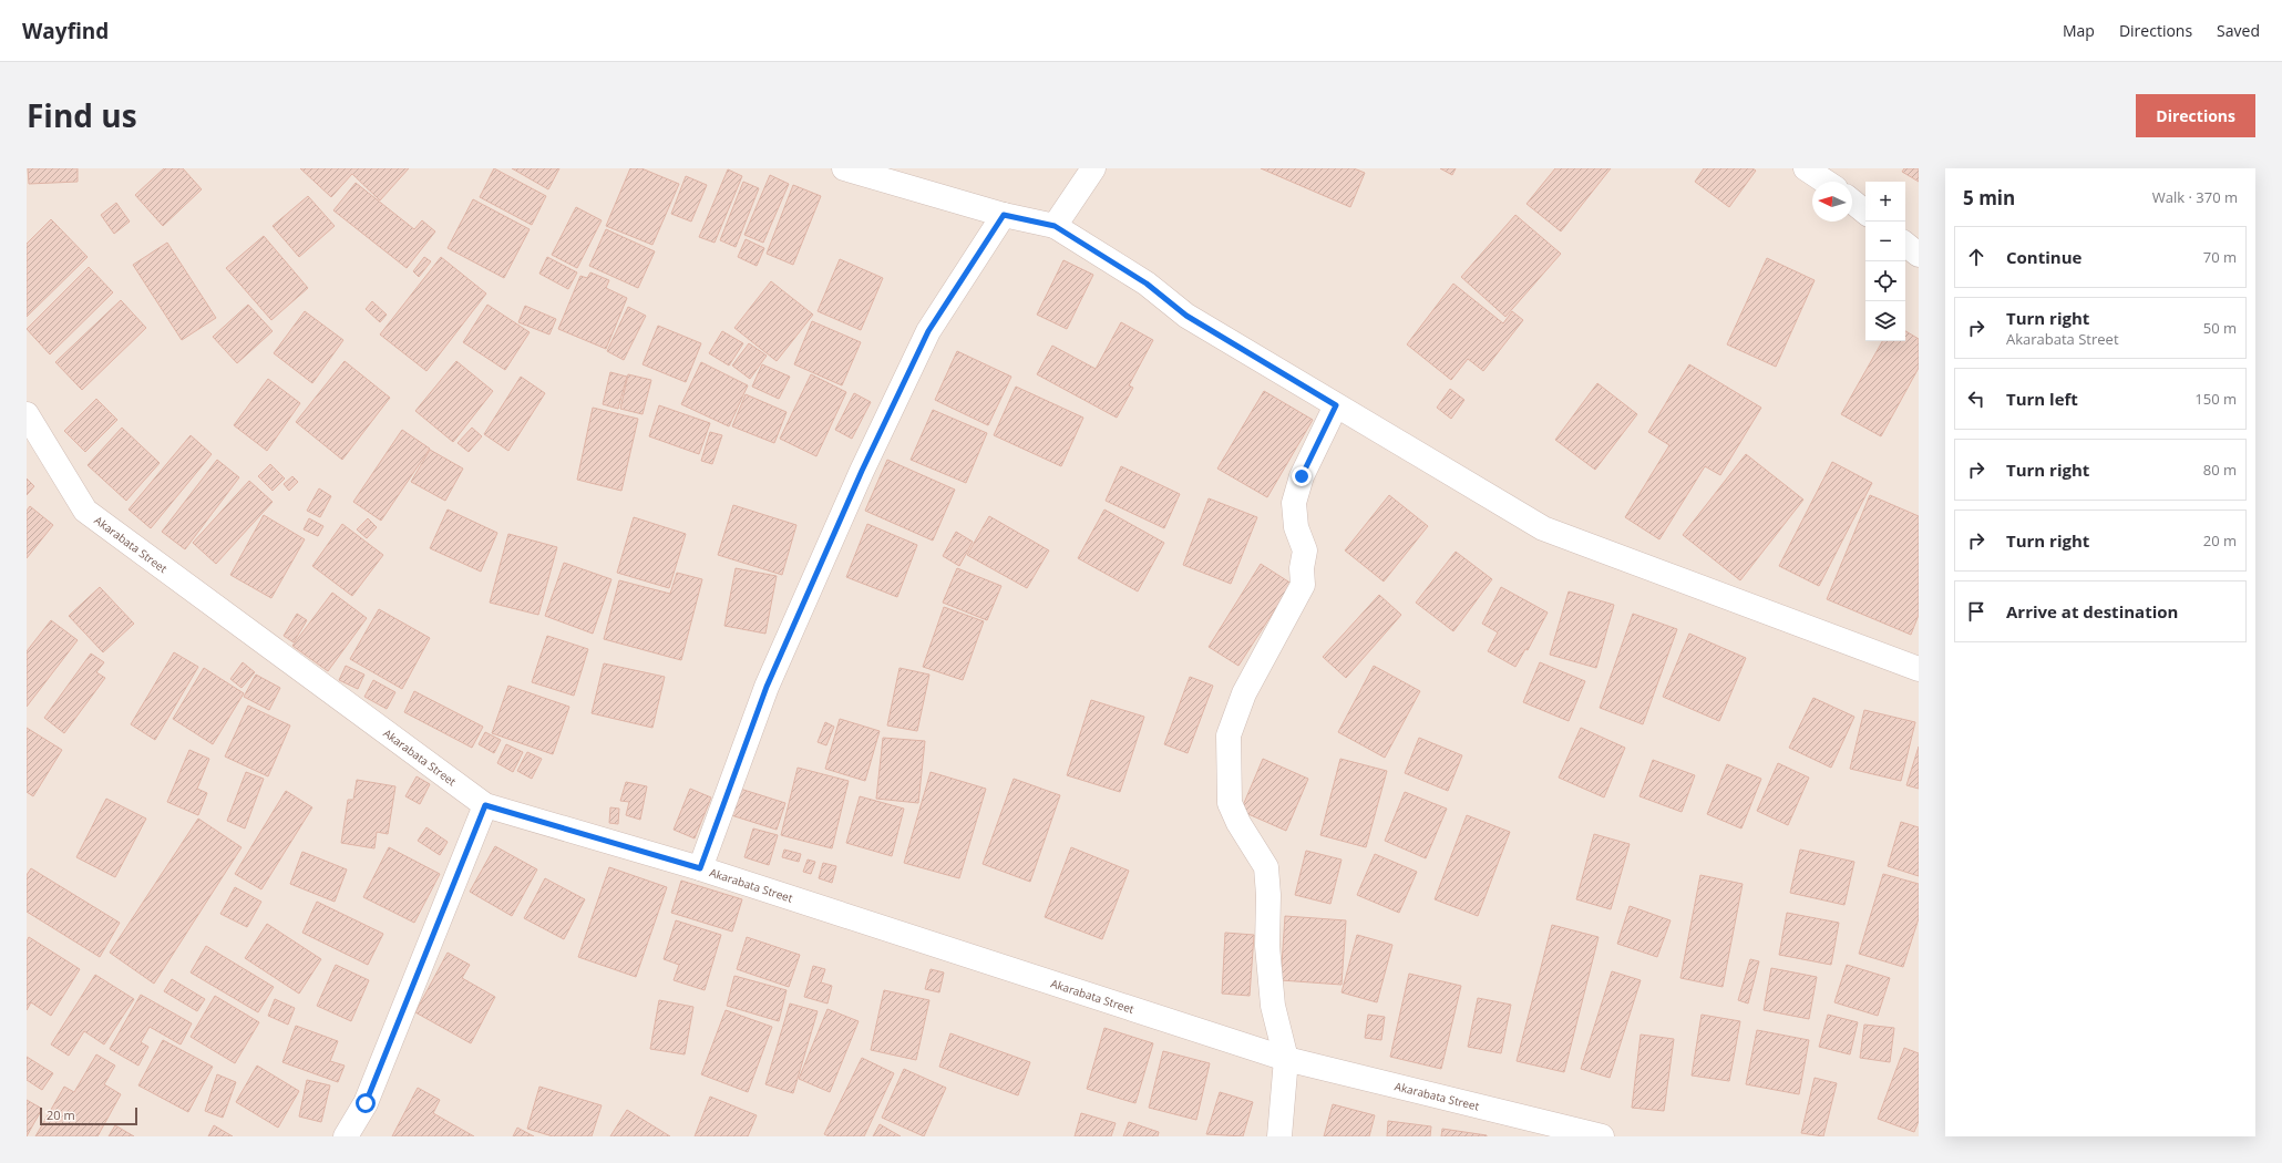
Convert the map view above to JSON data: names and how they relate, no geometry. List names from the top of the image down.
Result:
{
  "streets": {
    "street": ["Akarabata Street"]
  },
  "scale_bar": "20 m",
  "north": "left",
  "page": {
    "header": "Wayfind",
    "nav": ["Map", "Directions", "Saved"],
    "title": "Find us",
    "buttons": "Directions",
    "heading": ["5 min", "Walk · 370 m"],
    "map_buttons": ["+", "−"],
    "list": [
      ["Continue", "70 m"],
      ["Turn right", "Akarabata Street", "50 m"],
      ["Turn left", "150 m"],
      ["Turn right", "80 m"],
      ["Turn right", "20 m"],
      "Arrive at destination"
    ],
    "scale": "20 m"
  }
}
